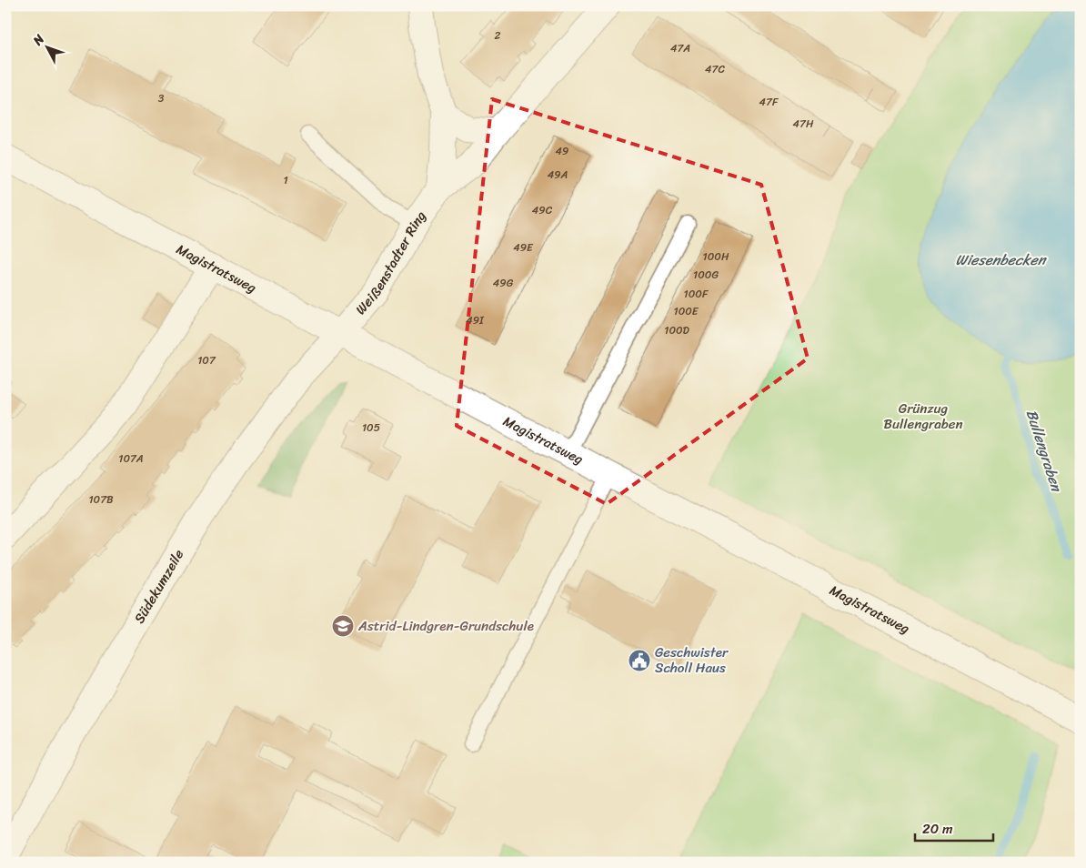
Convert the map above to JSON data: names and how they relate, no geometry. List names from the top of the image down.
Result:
{
  "streets": {
    "street": ["Weißenstadter Ring", "Magistratsweg", "Südekumzeile"]
  },
  "crossings": [
    ["Weißenstadter Ring", "Magistratsweg"],
    ["Weißenstadter Ring", "Südekumzeile"],
    ["Magistratsweg", "Südekumzeile"]
  ],
  "water": ["Wiesenbecken", "Bullengraben"],
  "parks": ["Grünzug Bullengraben"],
  "places": {
    "school or university": ["Astrid-Lindgren-Grundschule"],
    "public building": ["Geschwister Scholl Haus"]
  },
  "house_numbers": [
    "2",
    "47A",
    "47C",
    "3",
    "47F",
    "47H",
    "49",
    "49A",
    "1",
    "49C",
    "49E",
    "100H",
    "100G",
    "49G",
    "100F",
    "100E",
    "49I",
    "100D",
    "107",
    "105",
    "107A",
    "107B"
  ],
  "scale_bar": "20 m",
  "north": "top left"
}
